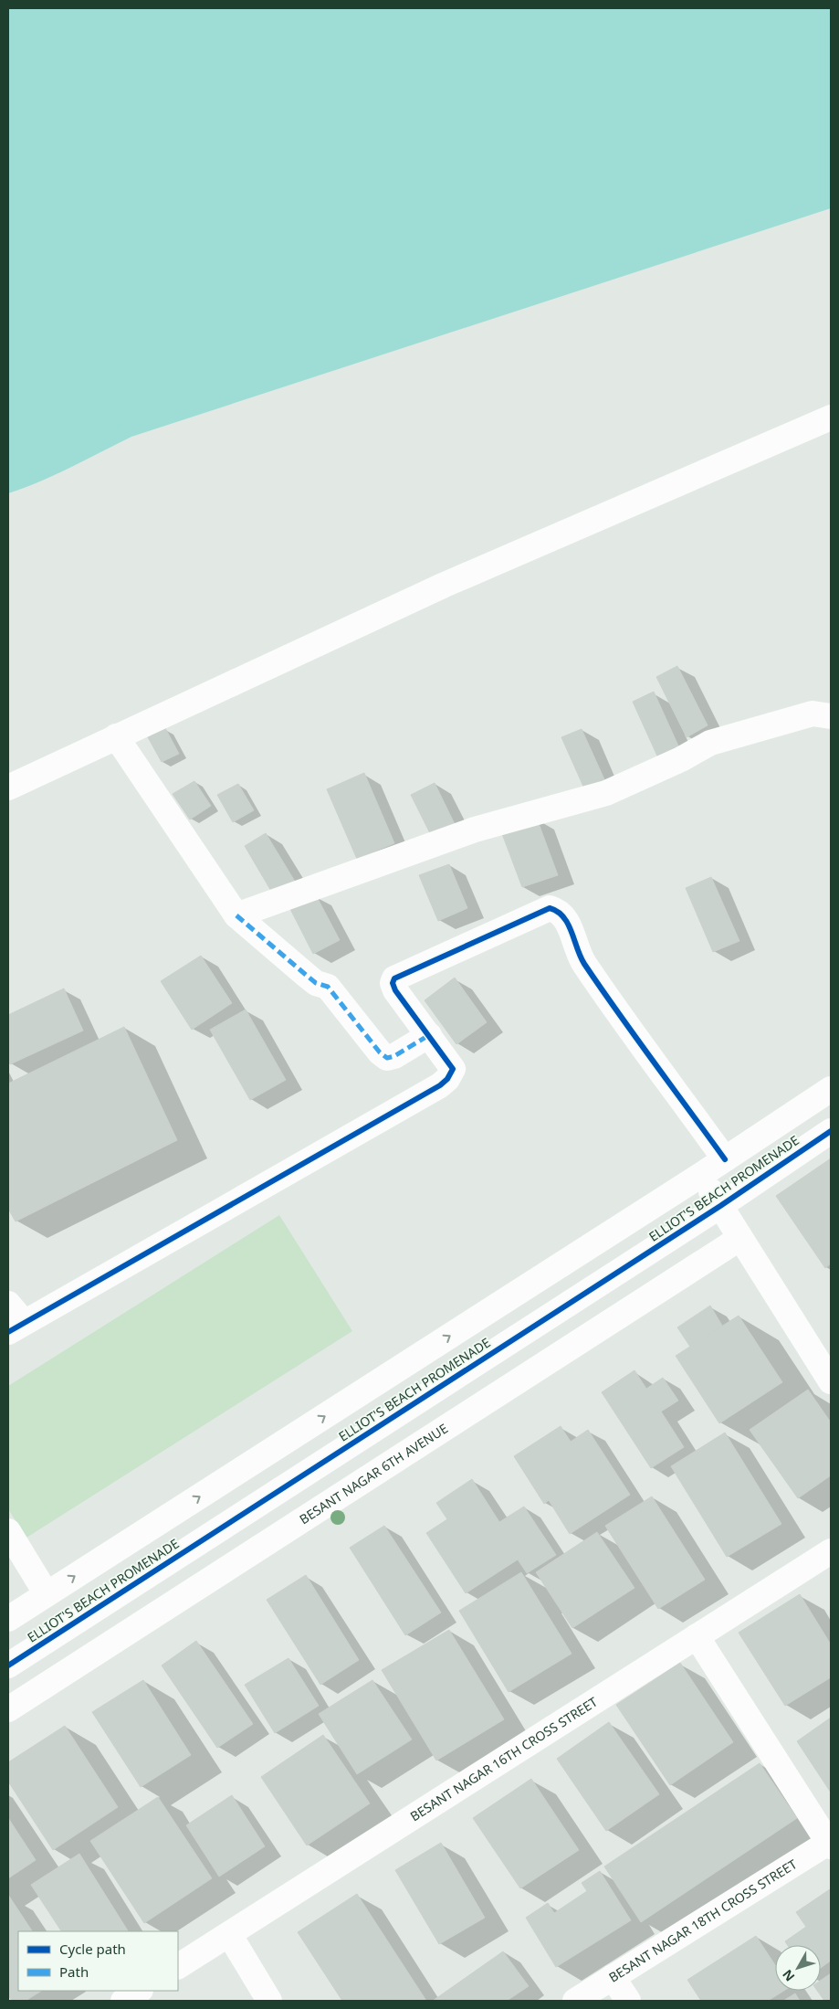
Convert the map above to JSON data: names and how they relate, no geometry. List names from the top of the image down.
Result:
{
  "streets": {
    "street": [
      "ELLIOT'S BEACH PROMENADE",
      "BESANT NAGAR 6TH AVENUE",
      "BESANT NAGAR 16TH CROSS STREET",
      "BESANT NAGAR 18TH CROSS STREET"
    ]
  },
  "legend": ["Cycle path", "Path"],
  "north": "bottom left"
}
